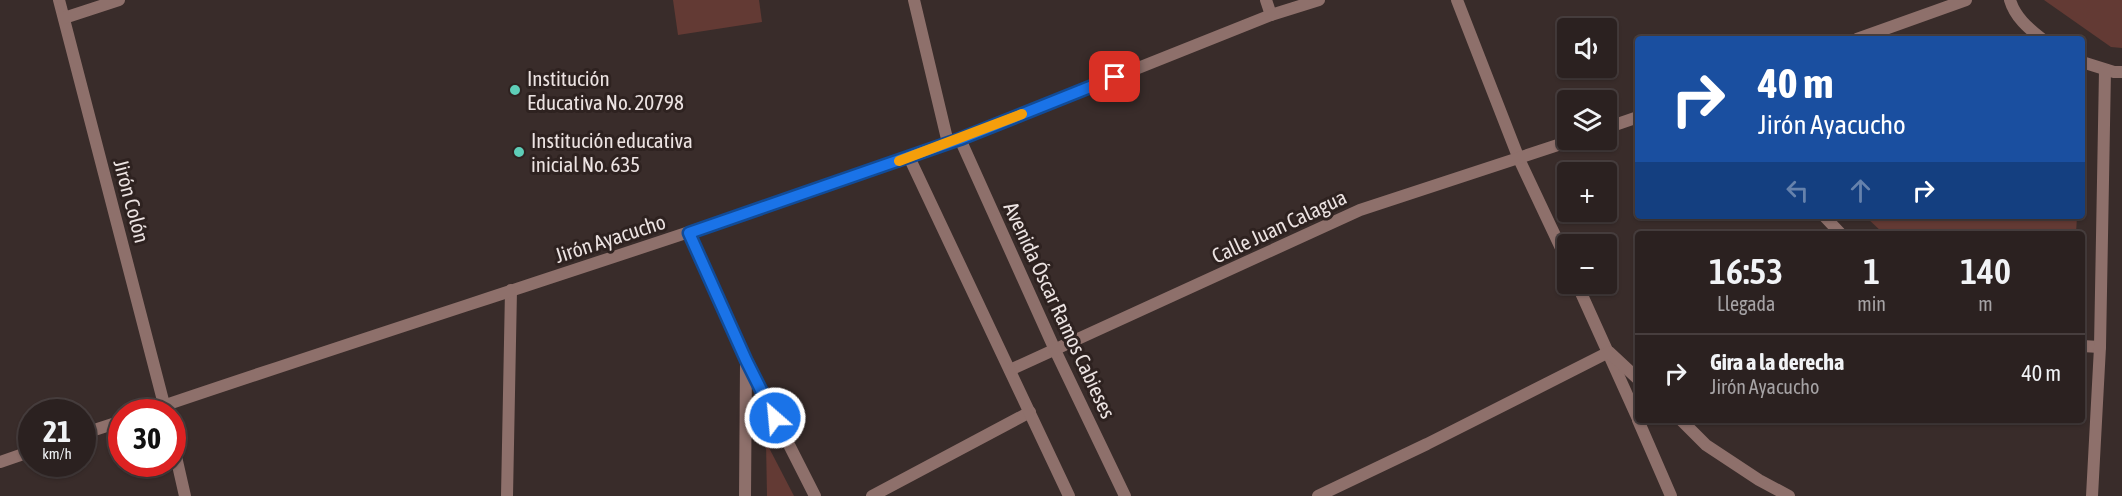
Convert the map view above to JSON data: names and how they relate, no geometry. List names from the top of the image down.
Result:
{
  "streets": {
    "street": [
      "Jirón Colón",
      "Calle Juan Calagua",
      "Jirón Ayacucho",
      "Avenida Óscar Ramos Cabieses"
    ]
  },
  "crossings": [
    ["Calle Juan Calagua", "Avenida Óscar Ramos Cabieses"],
    ["Jirón Ayacucho", "Avenida Óscar Ramos Cabieses"]
  ],
  "places": ["Institución Educativa No. 20798", "Institución educativa inicial No. 635"],
  "page": {
    "map_buttons": ["+", "−"],
    "turn": ["40 m", "Jirón Ayacucho"],
    "eta": [
      "16:53",
      "Llegada",
      "1",
      "min",
      "140",
      "m"
    ],
    "list": [
      {
        "name": "Gira a la derecha",
        "note": "Jirón Ayacucho",
        "value": "40 m"
      }
    ],
    "speed": "21 km/h",
    "limit": "30"
  }
}
